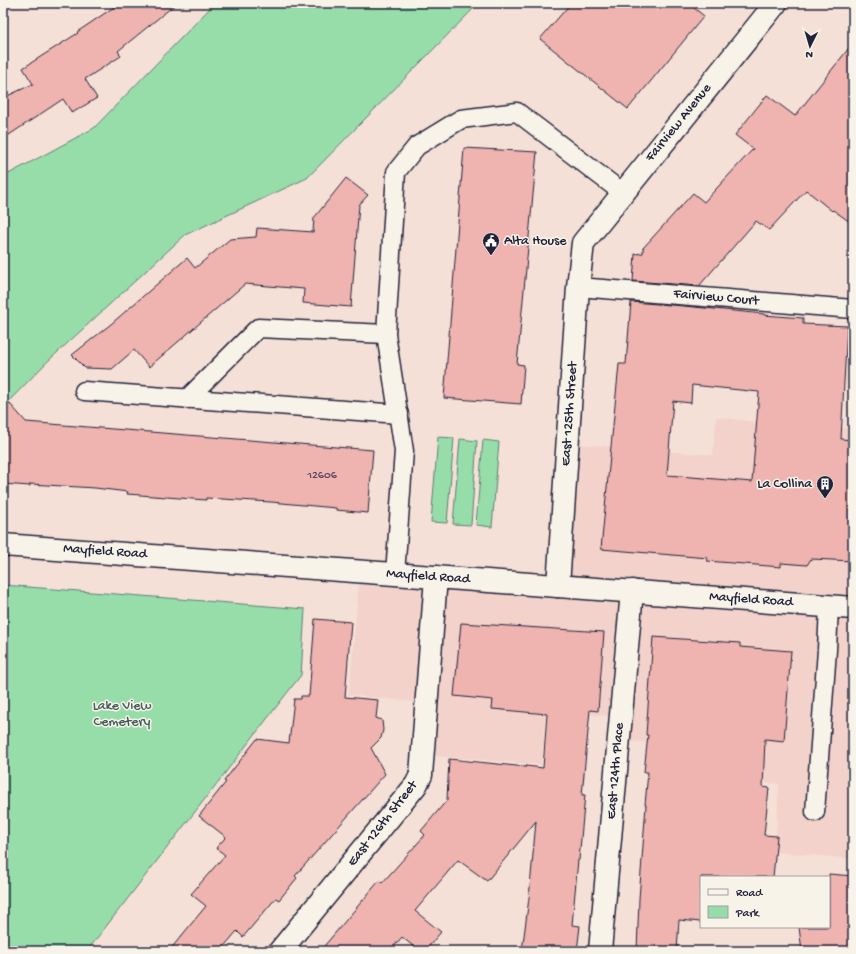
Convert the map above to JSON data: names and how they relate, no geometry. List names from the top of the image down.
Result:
{
  "streets": {
    "street": [
      "Fairview Avenue",
      "East 125th Street",
      "Mayfield Road",
      "East 124th Place",
      "East 126th Street"
    ],
    "lane": ["Fairview Court"]
  },
  "crossings": [
    ["Fairview Avenue", "East 125th Street"],
    ["Fairview Court", "East 125th Street"],
    ["East 125th Street", "Mayfield Road"],
    ["Mayfield Road", "East 124th Place"],
    ["Mayfield Road", "East 126th Street"]
  ],
  "parks": ["Lake View Cemetery"],
  "places": {
    "public building": ["Alta House"],
    "building": ["La Collina"]
  },
  "house_numbers": ["12606"],
  "legend": ["Road", "Park"],
  "north": "bottom"
}
